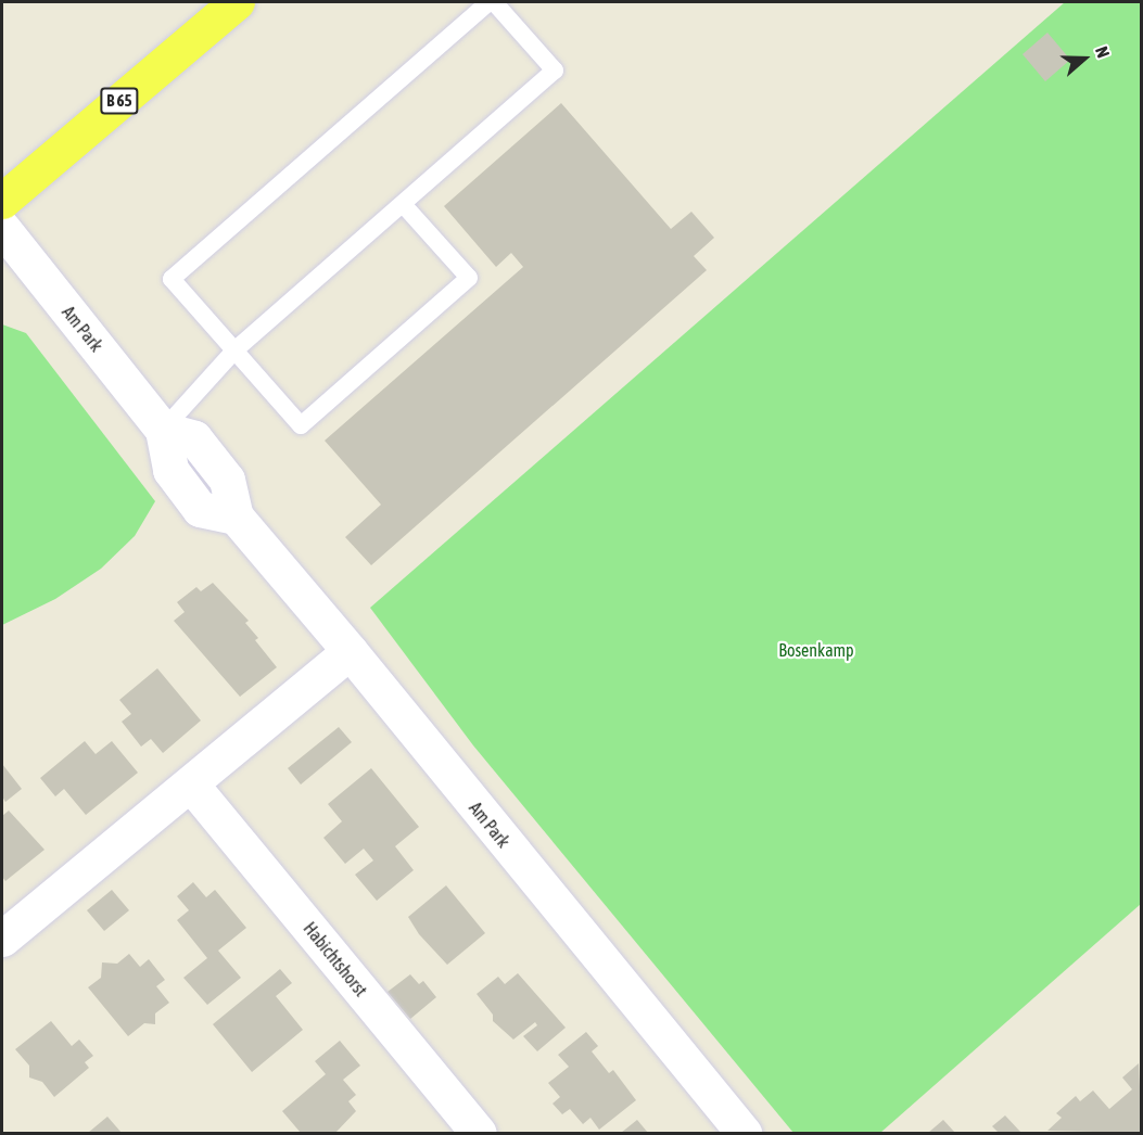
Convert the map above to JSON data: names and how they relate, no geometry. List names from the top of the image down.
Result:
{
  "streets": {
    "main road": ["B 65"],
    "street": ["Am Park", "Habichtshorst"]
  },
  "parks": ["Bosenkamp"],
  "north": "right"
}
